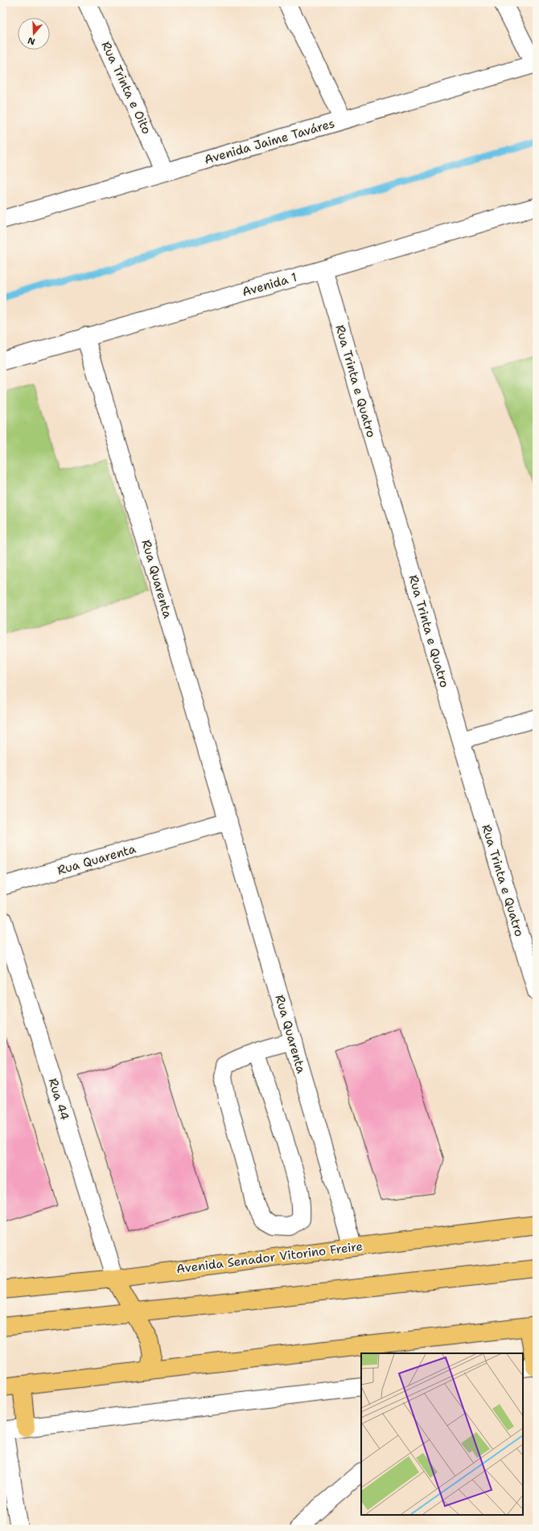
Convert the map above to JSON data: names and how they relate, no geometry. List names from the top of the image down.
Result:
{
  "streets": {
    "main road": ["Avenida Senador Vitorino Freire"],
    "street": [
      "Rua Trinta e Oito",
      "Avenida Jaime Taváres",
      "Avenida 1",
      "Rua Trinta e Quatro",
      "Rua Quarenta",
      "Rua 44"
    ]
  },
  "crossings": [
    ["Rua Trinta e Oito", "Avenida Jaime Taváres"],
    ["Avenida 1", "Rua Trinta e Quatro"],
    ["Avenida 1", "Rua Quarenta"],
    ["Rua Quarenta", "Avenida Senador Vitorino Freire"],
    ["Rua 44", "Avenida Senador Vitorino Freire"]
  ],
  "north": "bottom"
}
